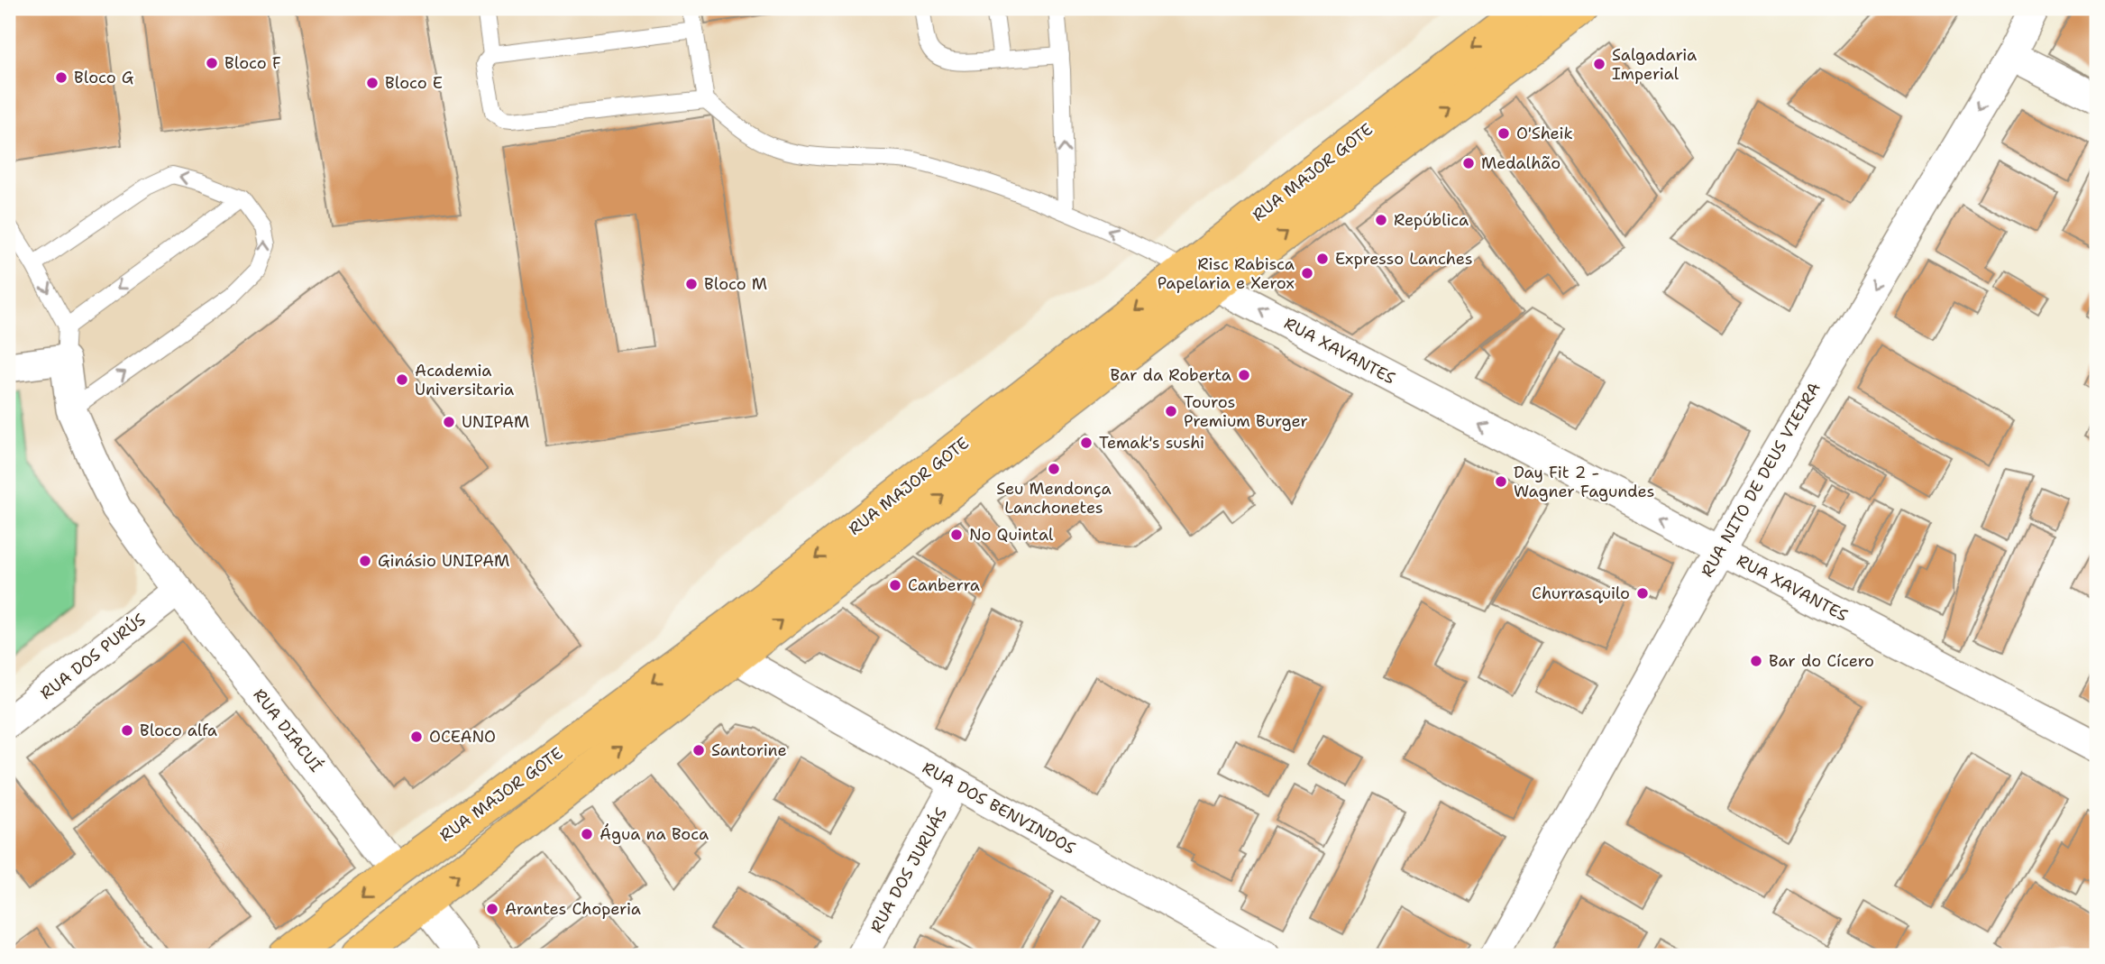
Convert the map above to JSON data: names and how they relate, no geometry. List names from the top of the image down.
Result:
{
  "streets": {
    "main road": ["RUA MAJOR GOTE"],
    "street": [
      "RUA XAVANTES",
      "RUA NITO DE DEUS VIEIRA",
      "RUA DOS PURÚS",
      "RUA DIACUÍ",
      "RUA DOS BENVINDOS",
      "RUA DOS JURUÁS"
    ]
  },
  "crossings": [
    ["RUA MAJOR GOTE", "RUA XAVANTES"],
    ["RUA MAJOR GOTE", "RUA DIACUÍ"],
    ["RUA MAJOR GOTE", "RUA DOS BENVINDOS"],
    ["RUA XAVANTES", "RUA NITO DE DEUS VIEIRA"],
    ["RUA DOS PURÚS", "RUA DIACUÍ"],
    ["RUA DOS BENVINDOS", "RUA DOS JURUÁS"]
  ],
  "one_way": ["RUA XAVANTES", "RUA NITO DE DEUS VIEIRA"],
  "places": [
    "Bloco F",
    "Salgadaria Imperial",
    "Bloco G",
    "Bloco E",
    "O'Sheik",
    "Medalhão",
    "República",
    "Expresso Lanches",
    "Risc Rabisca Papelaria e Xerox",
    "Bloco M",
    "Bar da Roberta",
    "Academia Universitaria",
    "Touros Premium Burger",
    "UNIPAM",
    "Temak's sushi",
    "Seu Mendonça Lanchonetes",
    "Day Fit 2 - Wagner Fagundes",
    "No Quintal",
    "Ginásio UNIPAM",
    "Canberra",
    "Churrasquilo",
    "Bar do Cícero",
    "Bloco alfa",
    "OCEANO",
    "Santorine",
    "Água na Boca",
    "Arantes Choperia"
  ]
}
